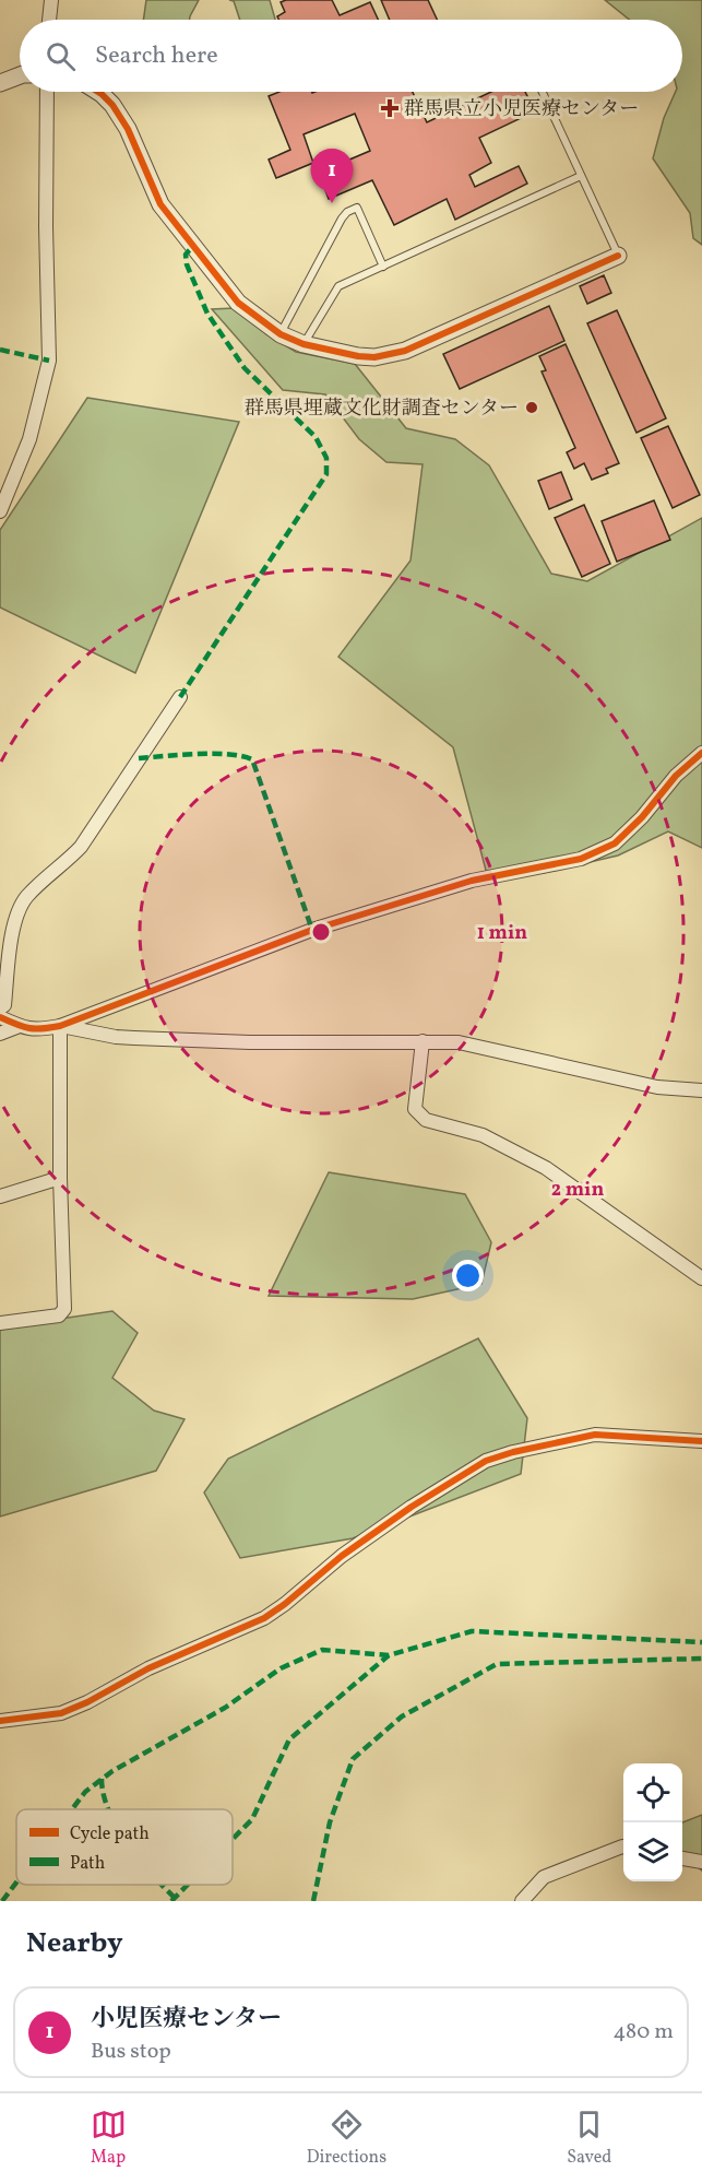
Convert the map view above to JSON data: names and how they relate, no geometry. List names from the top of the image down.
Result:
{
  "places": {
    "health": ["群馬県立小児医療センター"],
    "other": ["群馬県埋蔵文化財調査センター"]
  },
  "legend": ["Cycle path", "Path"],
  "page": {
    "search": "Search here",
    "pins": "1",
    "heading": "Nearby",
    "list": [
      {
        "mark": "1",
        "name": "小児医療センター",
        "note": "Bus stop",
        "value": "480 m"
      }
    ],
    "nav": ["Map", "Directions", "Saved"]
  },
  "rings": ["1 min", "2 min"]
}
